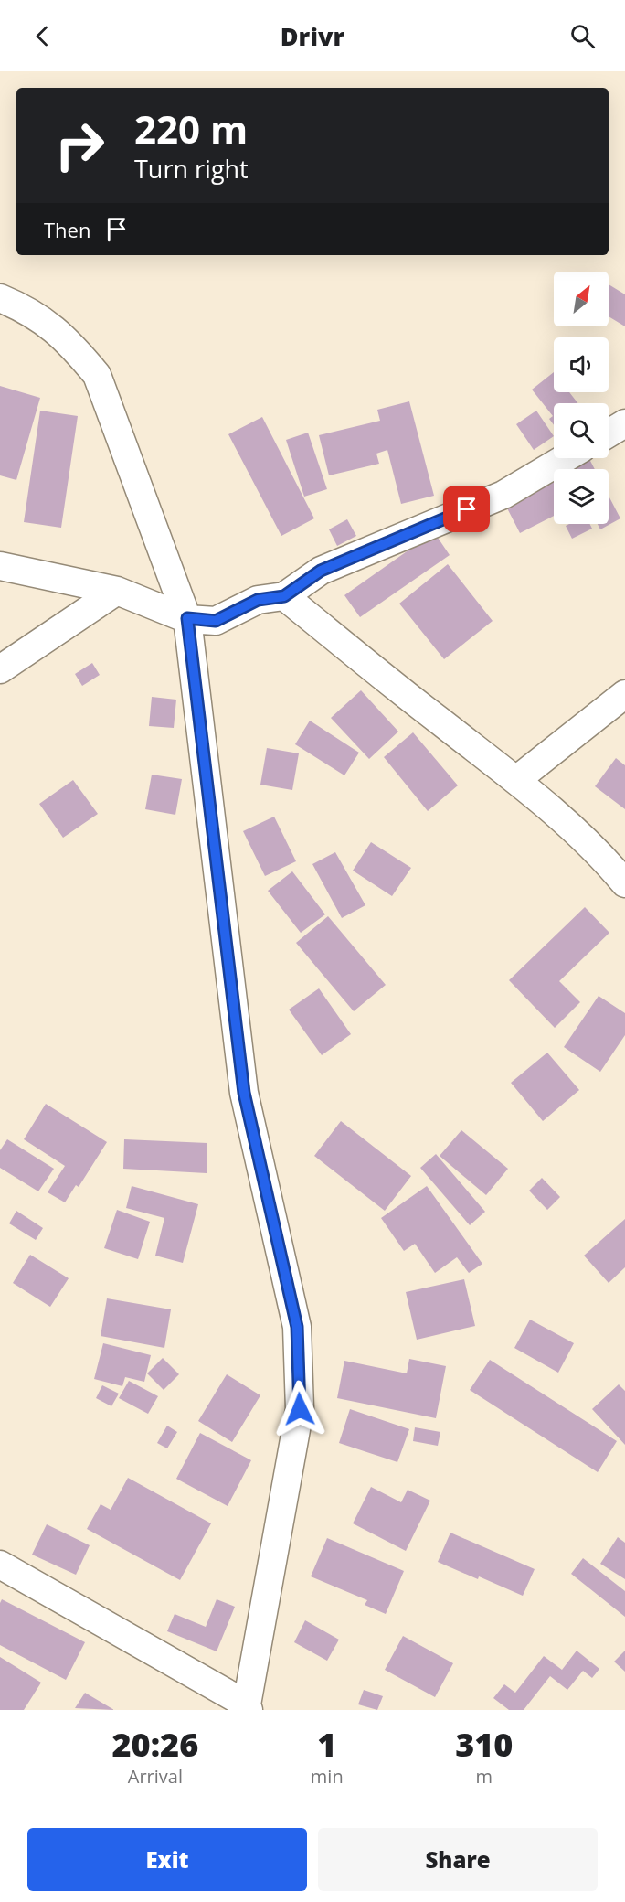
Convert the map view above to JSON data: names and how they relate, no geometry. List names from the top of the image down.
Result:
{
  "north": "top right",
  "page": {
    "header": "Drivr",
    "turn": ["220 m", "Turn right"],
    "then": "Then",
    "eta": [
      "20:26",
      "Arrival",
      "1",
      "min",
      "310",
      "m"
    ],
    "buttons": ["Exit", "Share"]
  }
}
